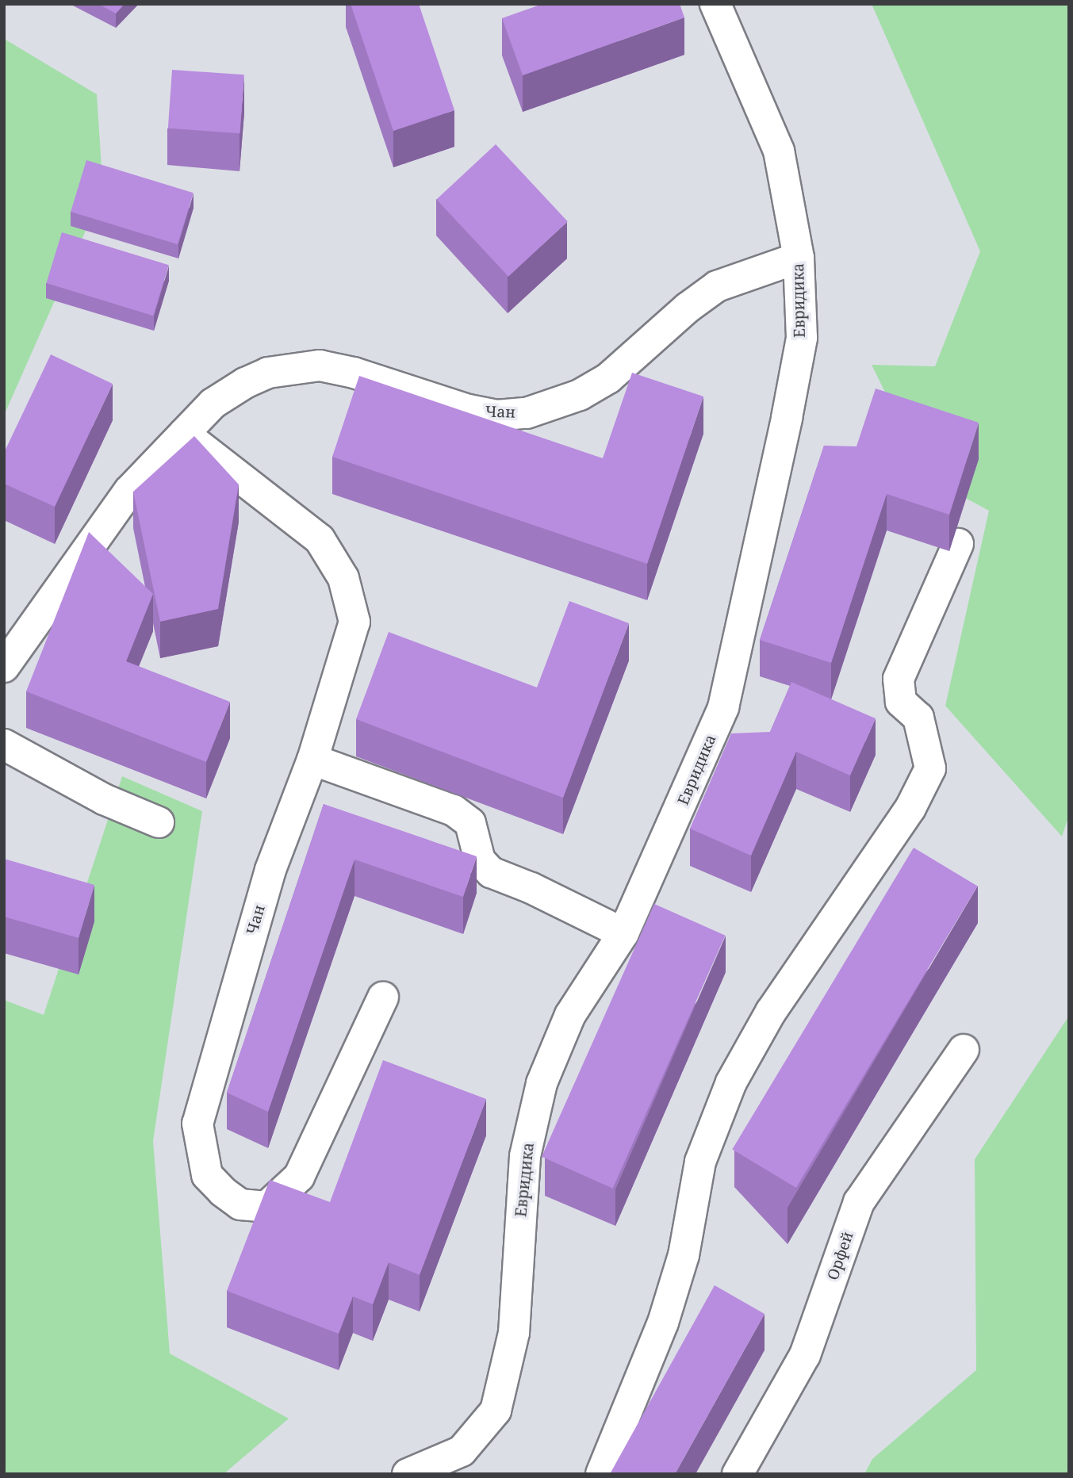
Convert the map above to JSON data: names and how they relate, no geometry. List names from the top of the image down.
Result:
{
  "streets": {
    "street": ["Евридика", "Чан", "Орфей"]
  },
  "crossings": [
    ["Евридика", "Чан"]
  ]
}
